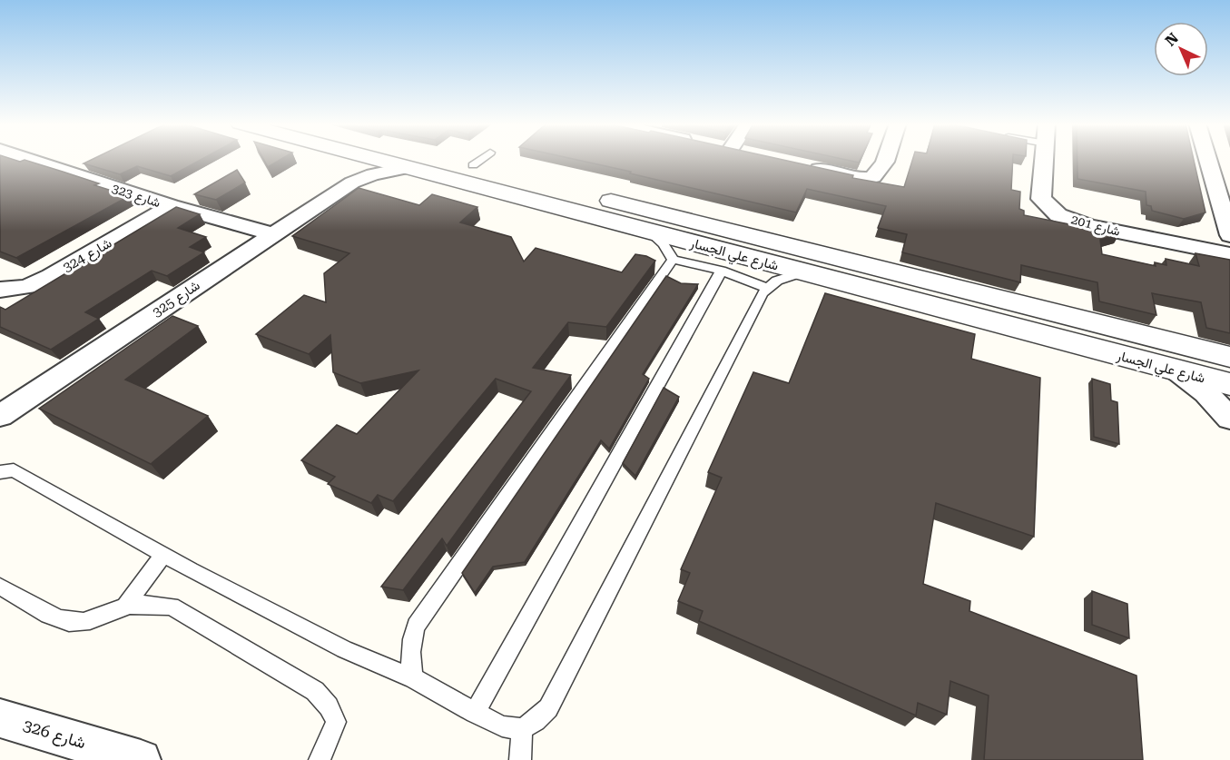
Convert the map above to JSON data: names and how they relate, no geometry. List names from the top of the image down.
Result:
{
  "streets": {
    "street": [
      "شارع 323",
      "شارع 201",
      "شارع علي الجسار",
      "شارع 324",
      "شارع 325",
      "شارع 326"
    ]
  },
  "crossings": [
    ["شارع 323", "شارع 324"],
    ["شارع 323", "شارع 325"],
    ["شارع علي الجسار", "شارع 325"]
  ],
  "north": "top left"
}
